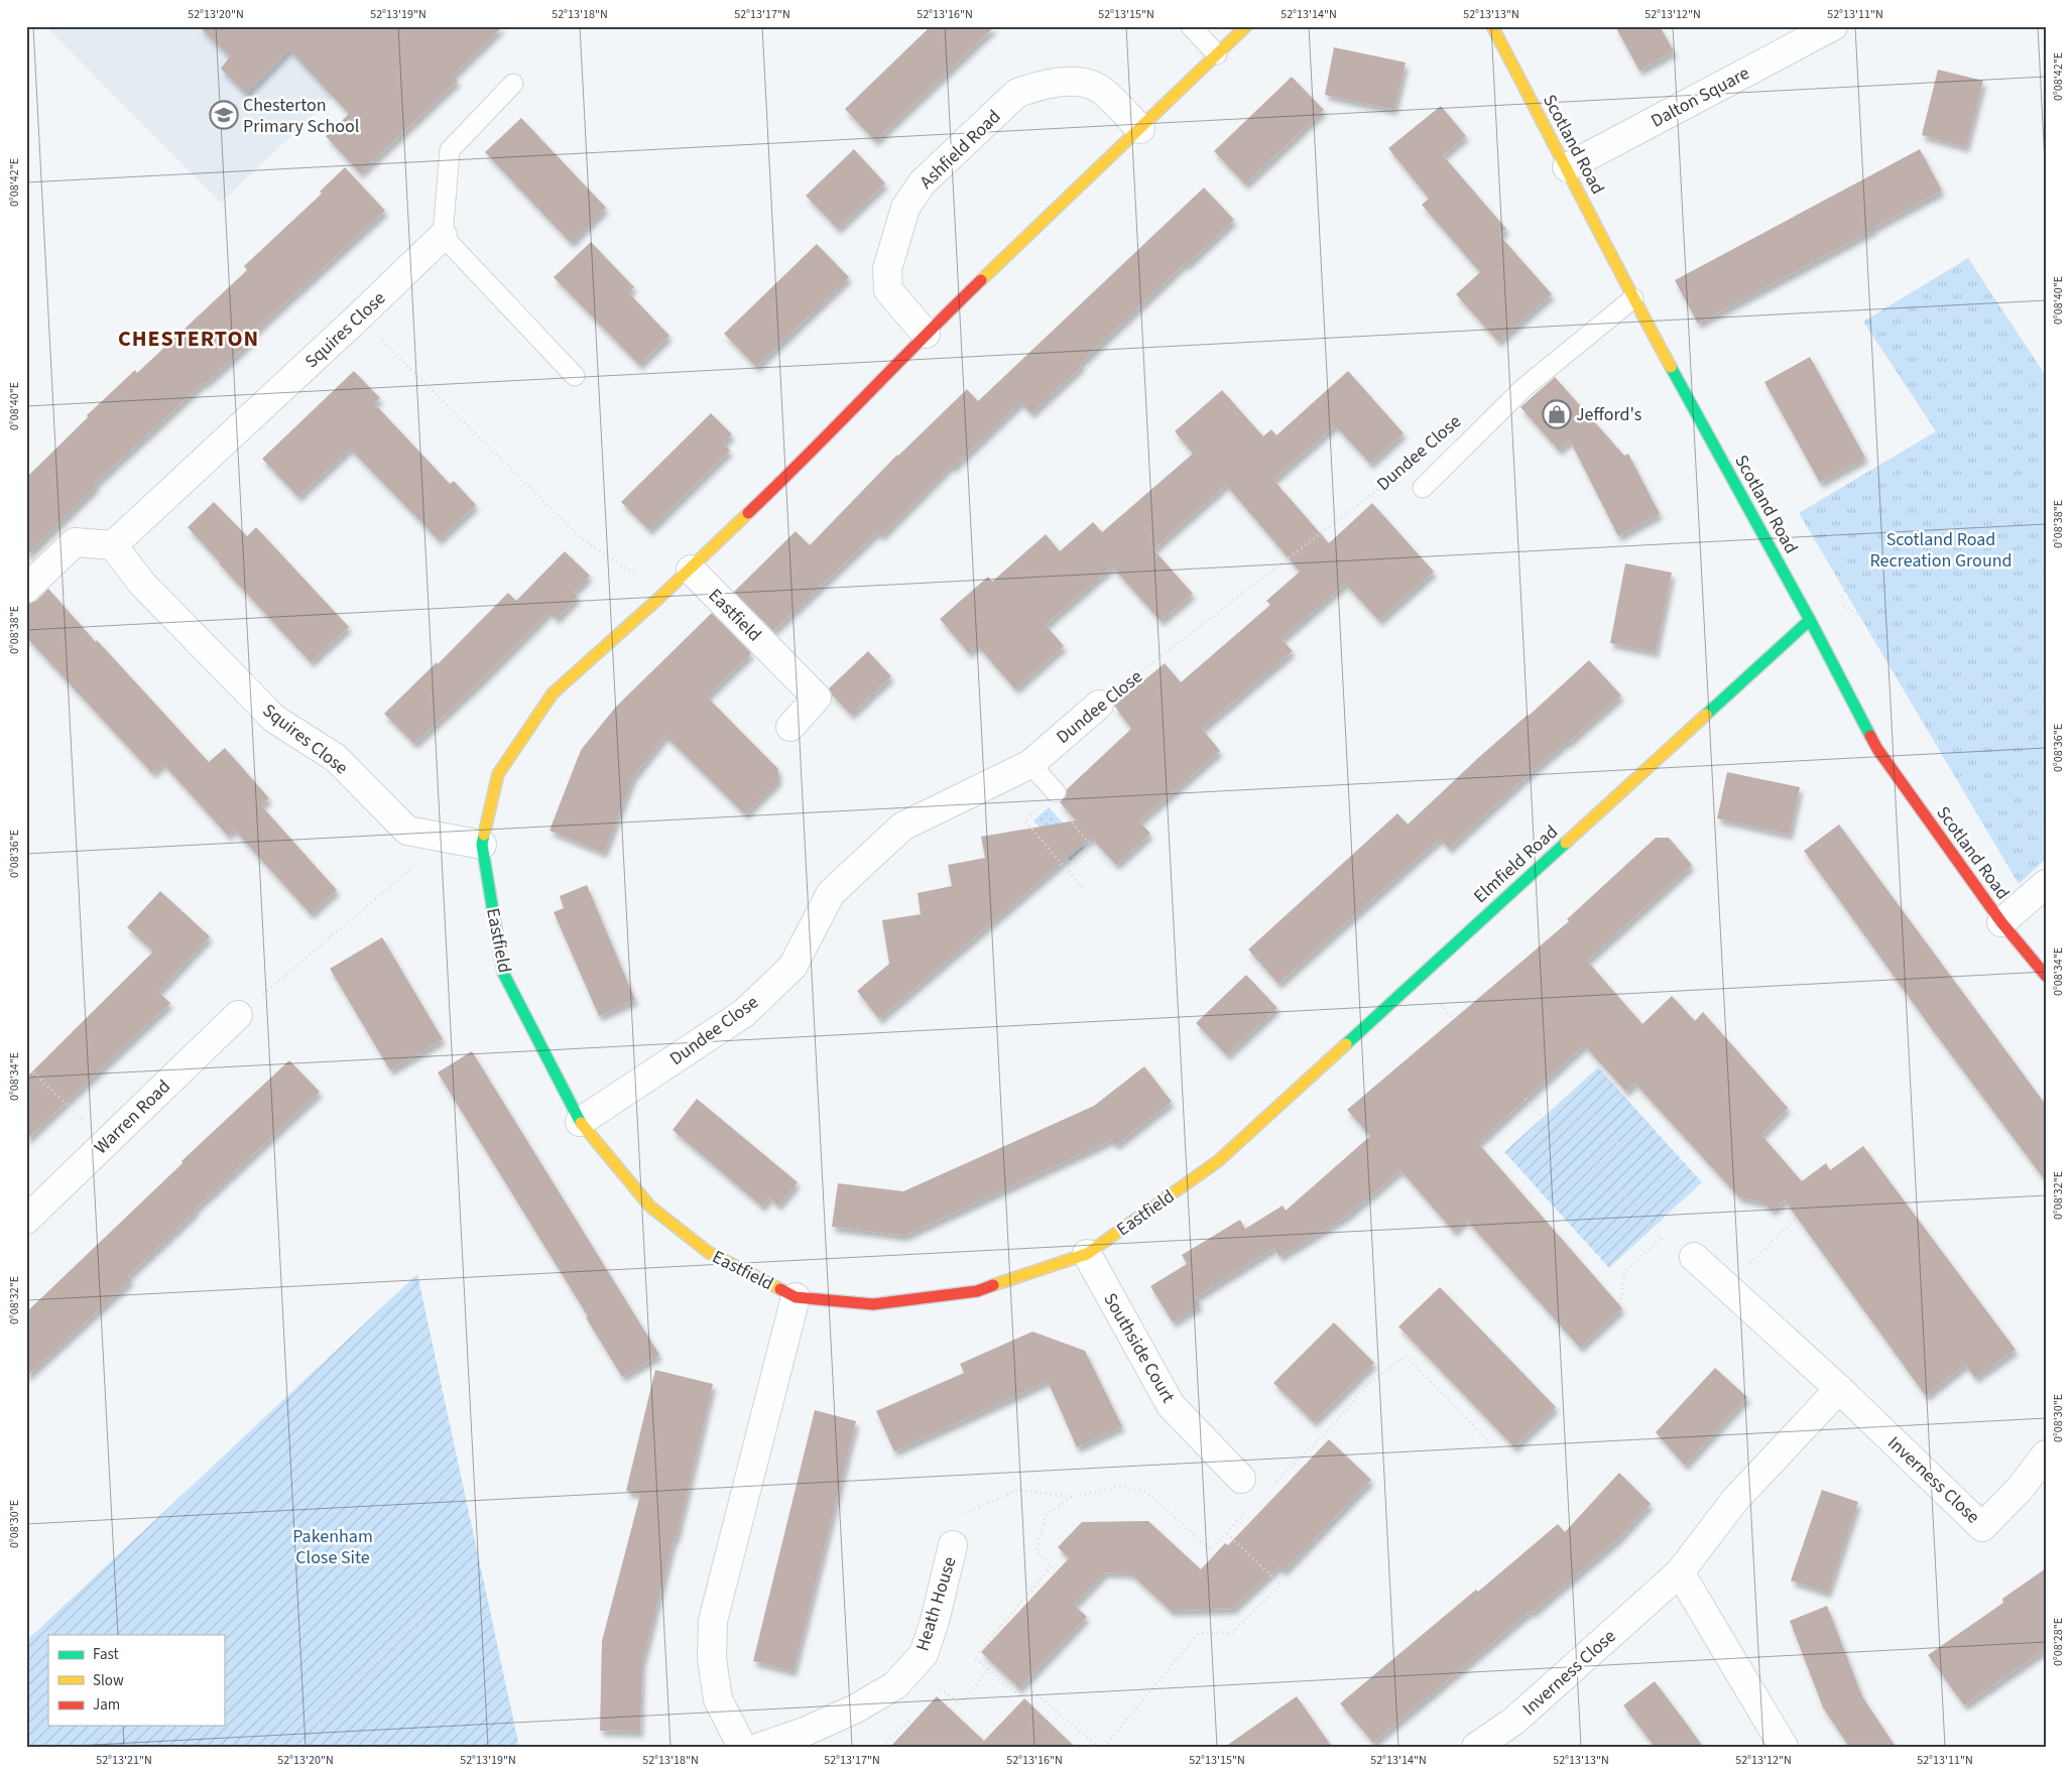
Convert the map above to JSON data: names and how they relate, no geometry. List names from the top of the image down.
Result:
{
  "streets": {
    "street": [
      "Dalton Square",
      "Scotland Road",
      "Ashfield Road",
      "Squires Close",
      "Dundee Close",
      "Eastfield",
      "Elmfield Road",
      "Warren Road",
      "Southside Court",
      "Inverness Close",
      "Heath House"
    ]
  },
  "crossings": [
    ["Dalton Square", "Scotland Road"],
    ["Scotland Road", "Elmfield Road"],
    ["Ashfield Road", "Eastfield"],
    ["Squires Close", "Eastfield"],
    ["Dundee Close", "Eastfield"],
    ["Eastfield", "Elmfield Road"],
    ["Eastfield", "Southside Court"]
  ],
  "districts": ["CHESTERTON"],
  "parks": ["Scotland Road Recreation Ground", "Pakenham Close Site"],
  "places": {
    "school or university": ["Chesterton Primary School"],
    "shop": ["Jefford's"]
  },
  "legend": ["Fast", "Slow", "Jam"],
  "coordinates": [
    "52°13'20\"N",
    "52°13'19\"N",
    "52°13'18\"N",
    "52°13'17\"N",
    "52°13'16\"N",
    "52°13'15\"N",
    "52°13'14\"N",
    "52°13'13\"N",
    "52°13'12\"N",
    "52°13'11\"N",
    "0°08'42\"E",
    "0°08'40\"E",
    "0°08'38\"E",
    "0°08'36\"E",
    "0°08'34\"E",
    "0°08'32\"E",
    "0°08'30\"E",
    "0°08'28\"E",
    "52°13'21\"N"
  ]
}
